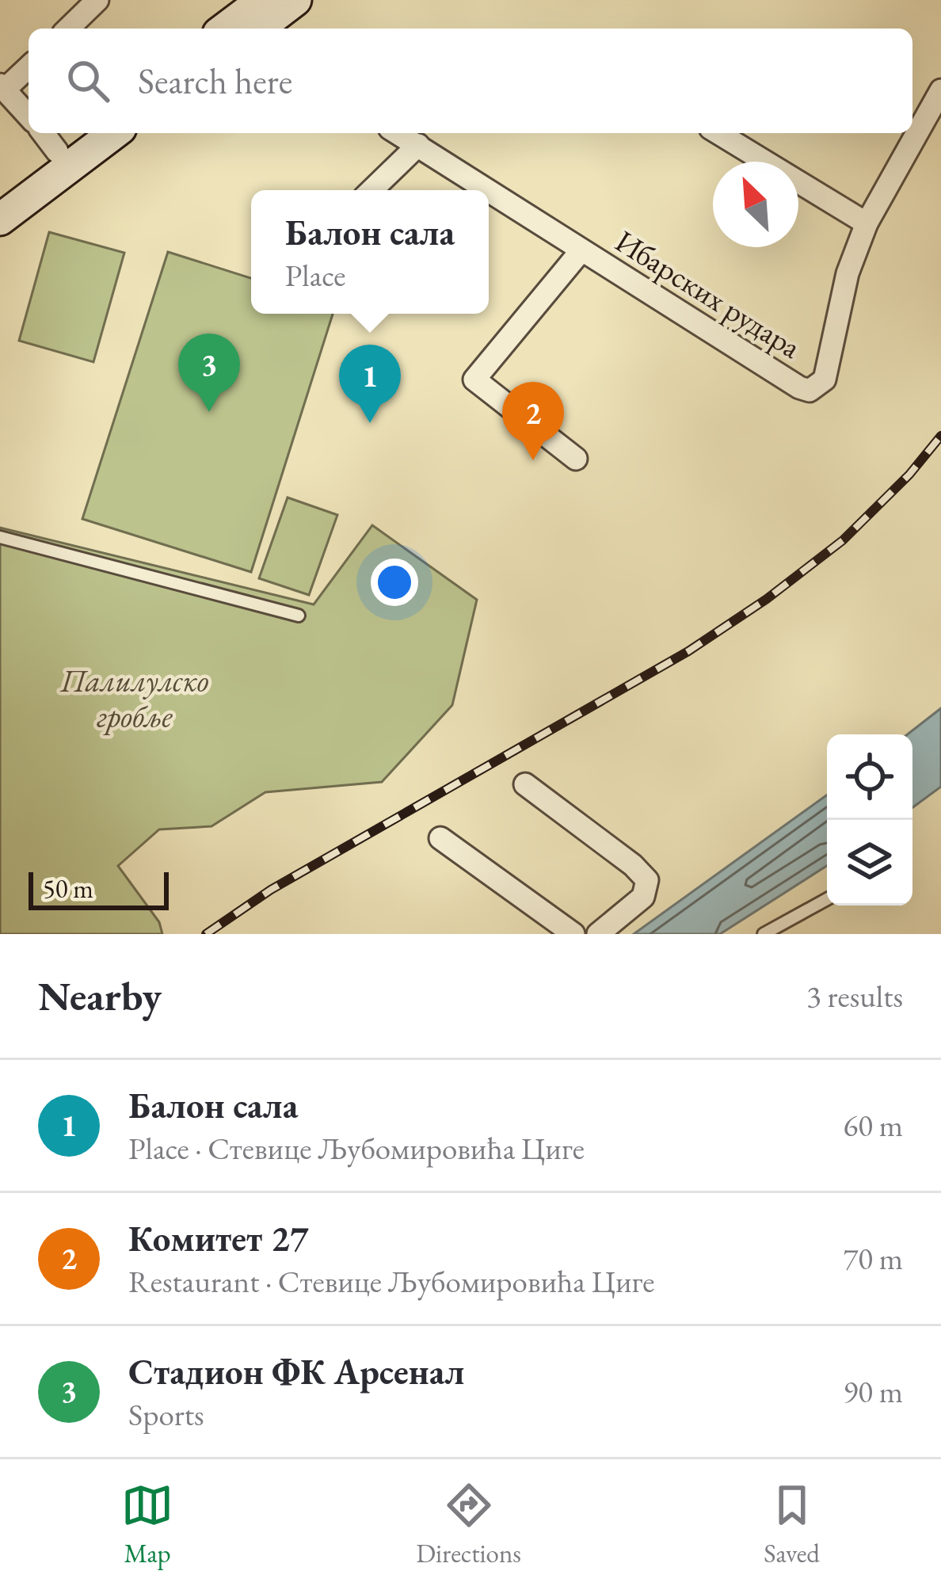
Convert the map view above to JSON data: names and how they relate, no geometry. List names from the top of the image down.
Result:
{
  "streets": {
    "street": ["Ибарских рудара"]
  },
  "parks": ["Палилулско гробље"],
  "scale_bar": "50 m",
  "north": "top left",
  "page": {
    "search": "Search here",
    "popup": ["Балон сала", "Place"],
    "pins": ["3", "1", "2"],
    "scale": "50 m",
    "heading": ["Nearby", "3 results"],
    "list": [
      {
        "mark": "1",
        "name": "Балон сала",
        "note": "Place · Стевице Љубомировића Циге",
        "value": "60 m"
      },
      {
        "mark": "2",
        "name": "Комитет 27",
        "note": "Restaurant · Стевице Љубомировића Циге",
        "value": "70 m"
      },
      {
        "mark": "3",
        "name": "Стадион ФК Арсенал",
        "note": "Sports",
        "value": "90 m"
      }
    ],
    "nav": ["Map", "Directions", "Saved"]
  }
}
